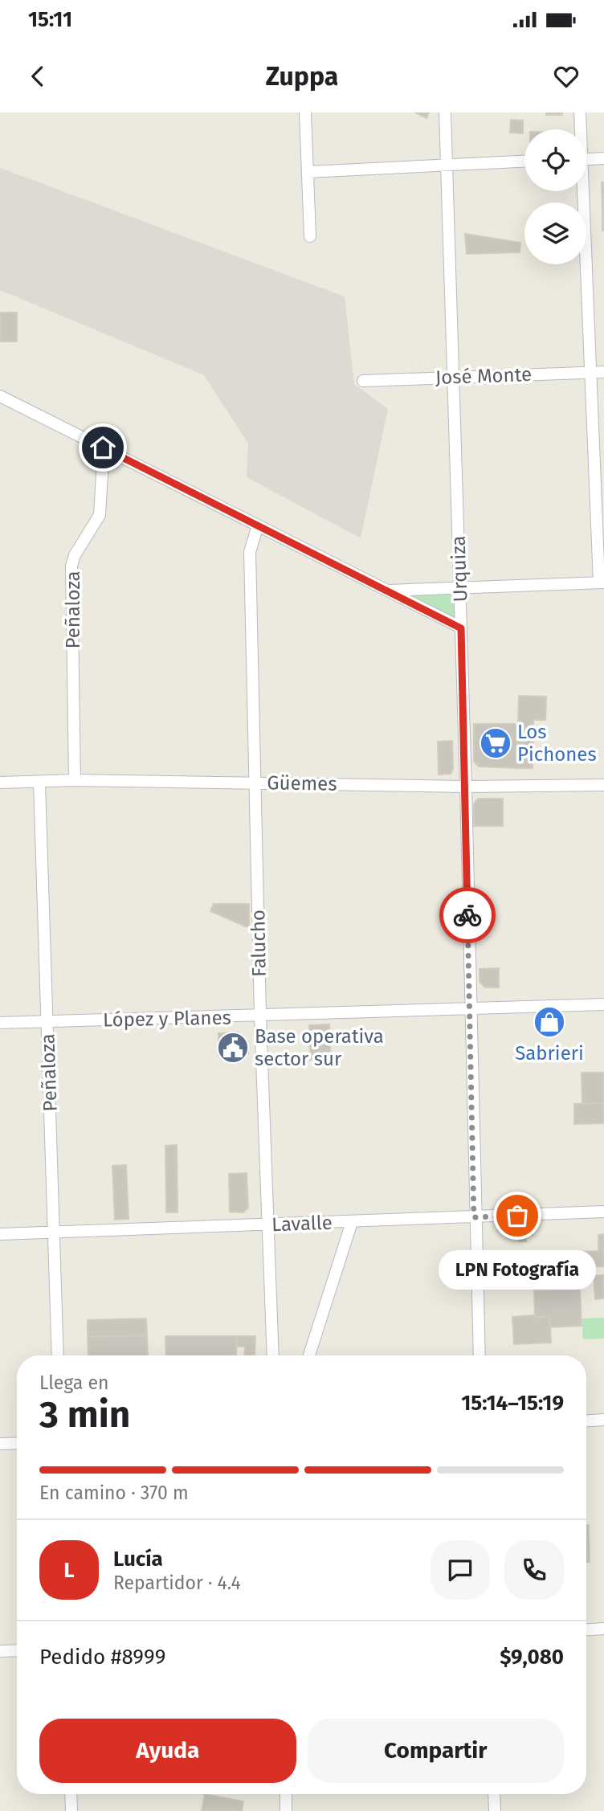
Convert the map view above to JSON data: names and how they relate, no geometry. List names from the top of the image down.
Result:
{
  "streets": {
    "street": [
      "José Monte",
      "Urquiza",
      "Peñaloza",
      "Güemes",
      "Falucho",
      "López y Planes",
      "Lavalle"
    ]
  },
  "crossings": [
    ["José Monte", "Urquiza"],
    ["Urquiza", "Güemes"],
    ["Urquiza", "López y Planes"],
    ["Urquiza", "Lavalle"],
    ["Peñaloza", "Güemes"],
    ["Peñaloza", "López y Planes"],
    ["Peñaloza", "Lavalle"],
    ["Güemes", "Falucho"],
    ["Falucho", "López y Planes"],
    ["Falucho", "Lavalle"]
  ],
  "places": {
    "supermarket": ["Los Pichones"],
    "shop": ["Sabrieri"],
    "public building": ["Base operativa sector sur"],
    "other": ["LPN Fotografía"]
  },
  "page": {
    "status": "15:11",
    "header": "Zuppa",
    "bubble": "LPN Fotografía",
    "heading": ["3 min", "Llega en", "15:14–15:19"],
    "panel": [
      "Lucía",
      "Repartidor · 4.4",
      "Pedido #8999",
      "$9,080"
    ],
    "bar": "En camino · 370 m",
    "round": "L",
    "buttons": ["Ayuda", "Compartir"]
  }
}
